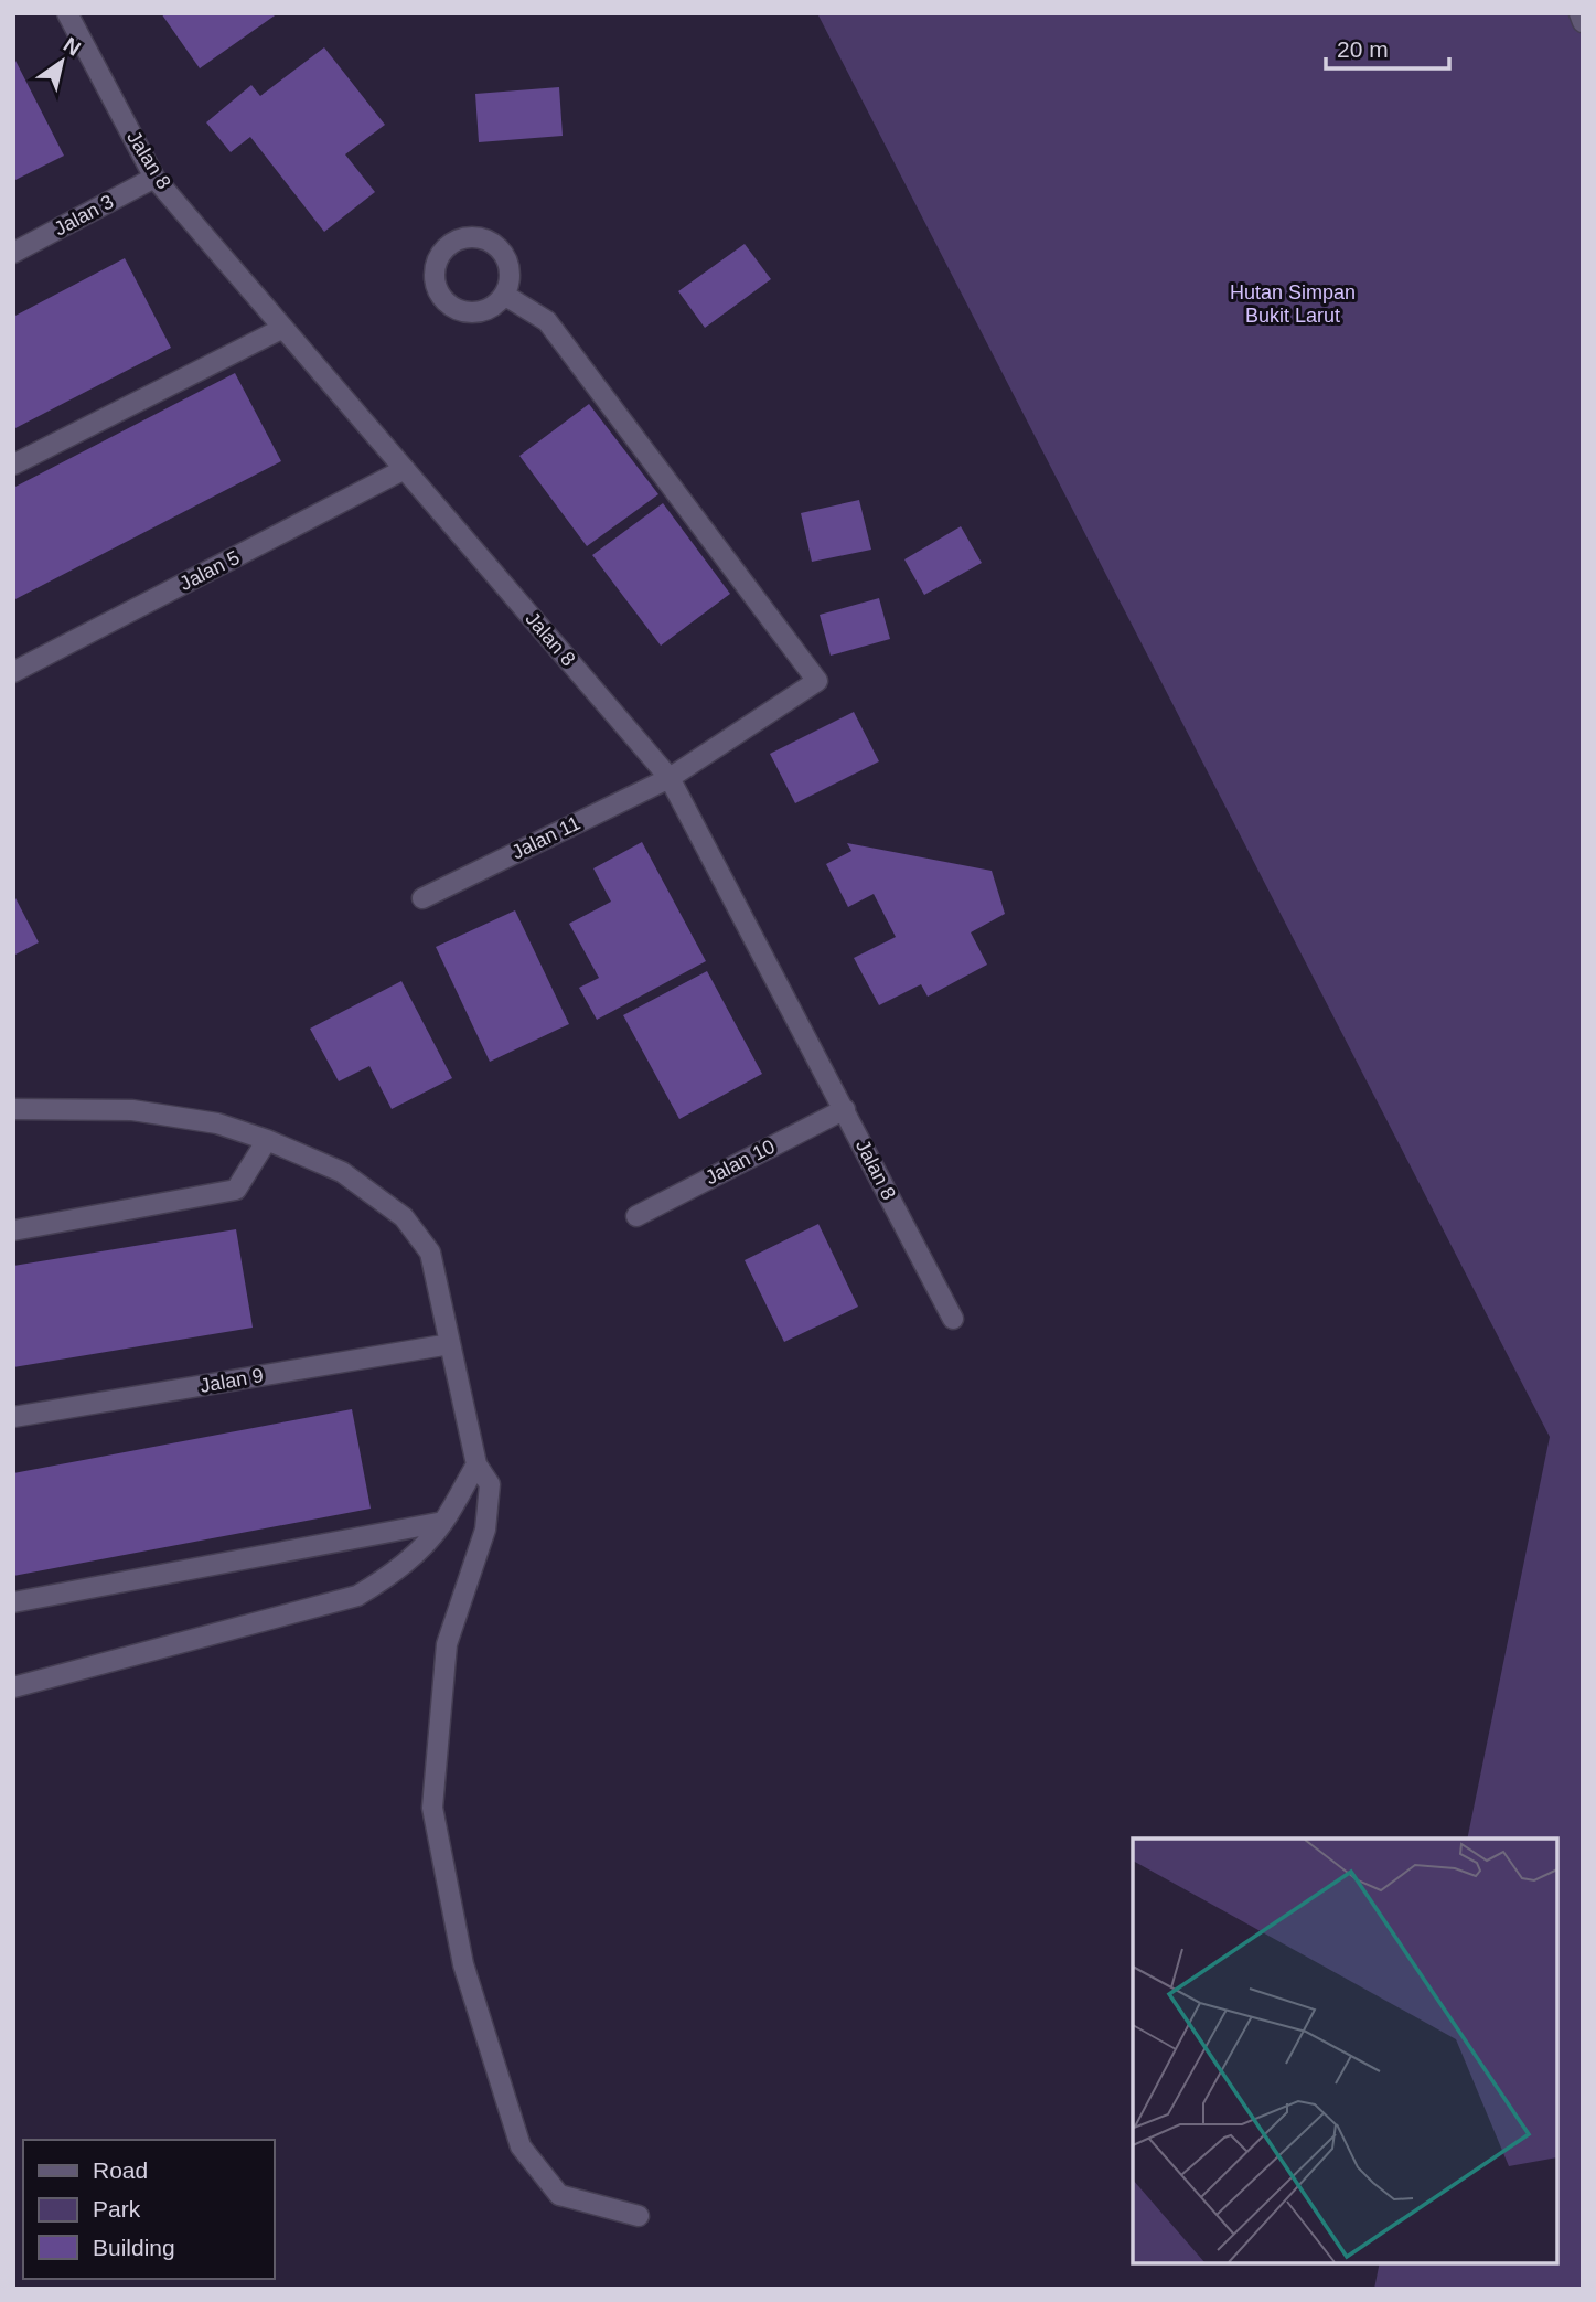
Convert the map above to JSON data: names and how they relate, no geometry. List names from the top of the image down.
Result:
{
  "streets": {
    "street": [
      "Jalan 8",
      "Jalan 3",
      "Jalan 5",
      "Jalan 11",
      "Jalan 10",
      "Jalan 9"
    ]
  },
  "crossings": [
    ["Jalan 8", "Jalan 3"],
    ["Jalan 8", "Jalan 5"],
    ["Jalan 8", "Jalan 11"],
    ["Jalan 8", "Jalan 10"]
  ],
  "parks": ["Hutan Simpan Bukit Larut"],
  "legend": ["Road", "Park", "Building"],
  "scale_bar": "20 m",
  "north": "top right"
}
